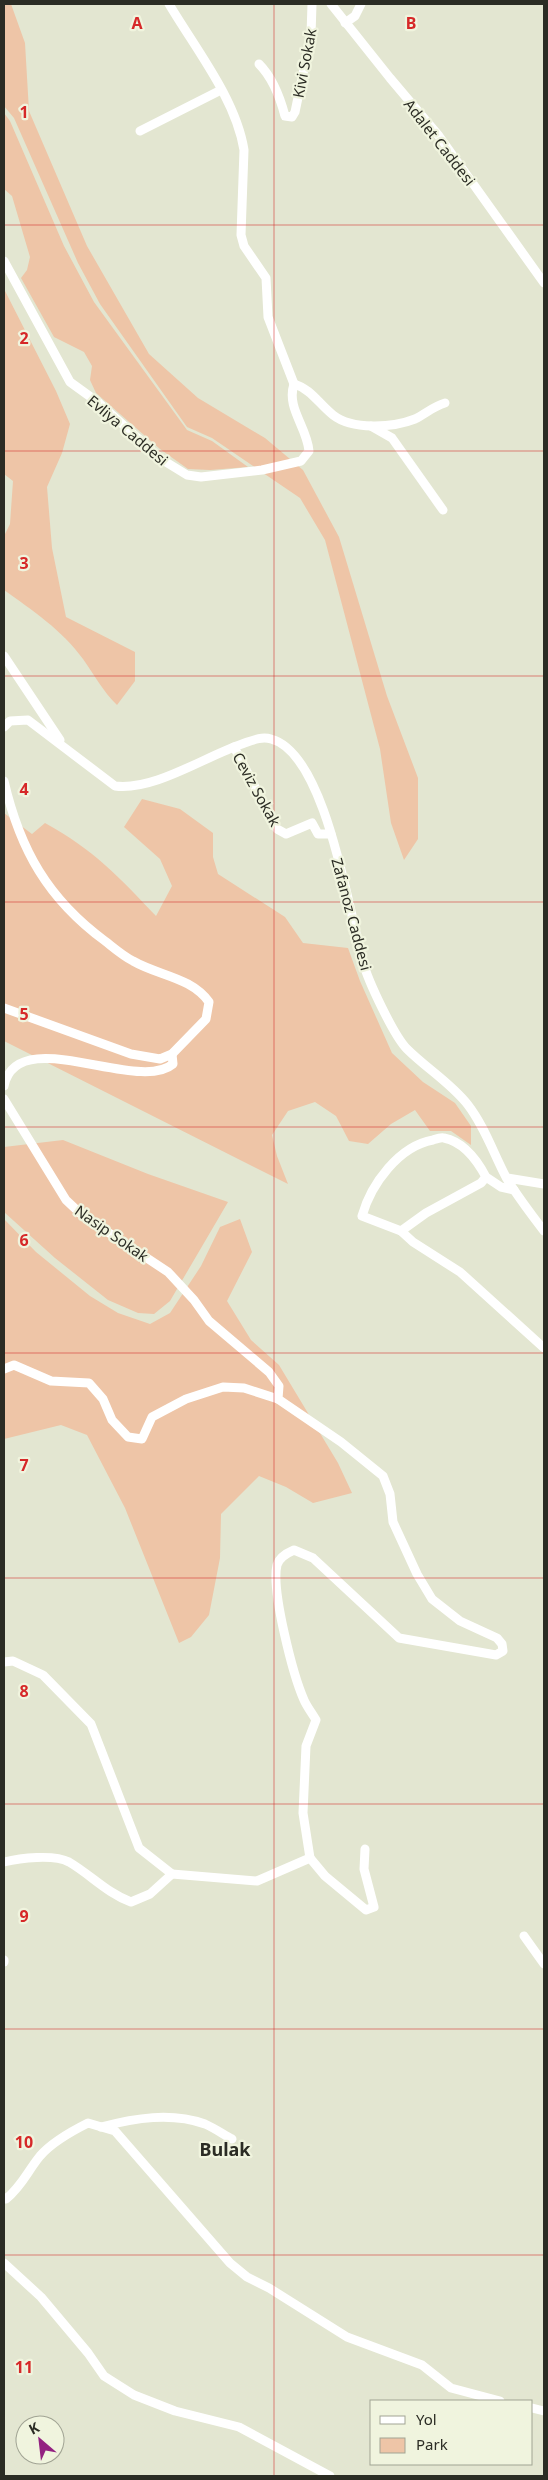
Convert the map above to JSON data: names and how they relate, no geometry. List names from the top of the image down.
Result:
{
  "streets": {
    "street": [
      "Kivi Sokak",
      "Adalet Caddesi",
      "Evliya Caddesi",
      "Ceviz Sokak",
      "Zafanoz Caddesi",
      "Nasip Sokak"
    ]
  },
  "crossings": [
    ["Ceviz Sokak", "Zafanoz Caddesi"]
  ],
  "districts": ["Bulak"],
  "legend": ["Yol", "Park"],
  "north": "top left",
  "grid": {
    "columns": ["A", "B"],
    "rows": [
      "1",
      "2",
      "3",
      "4",
      "5",
      "6",
      "7",
      "8",
      "9",
      "10",
      "11"
    ]
  }
}
